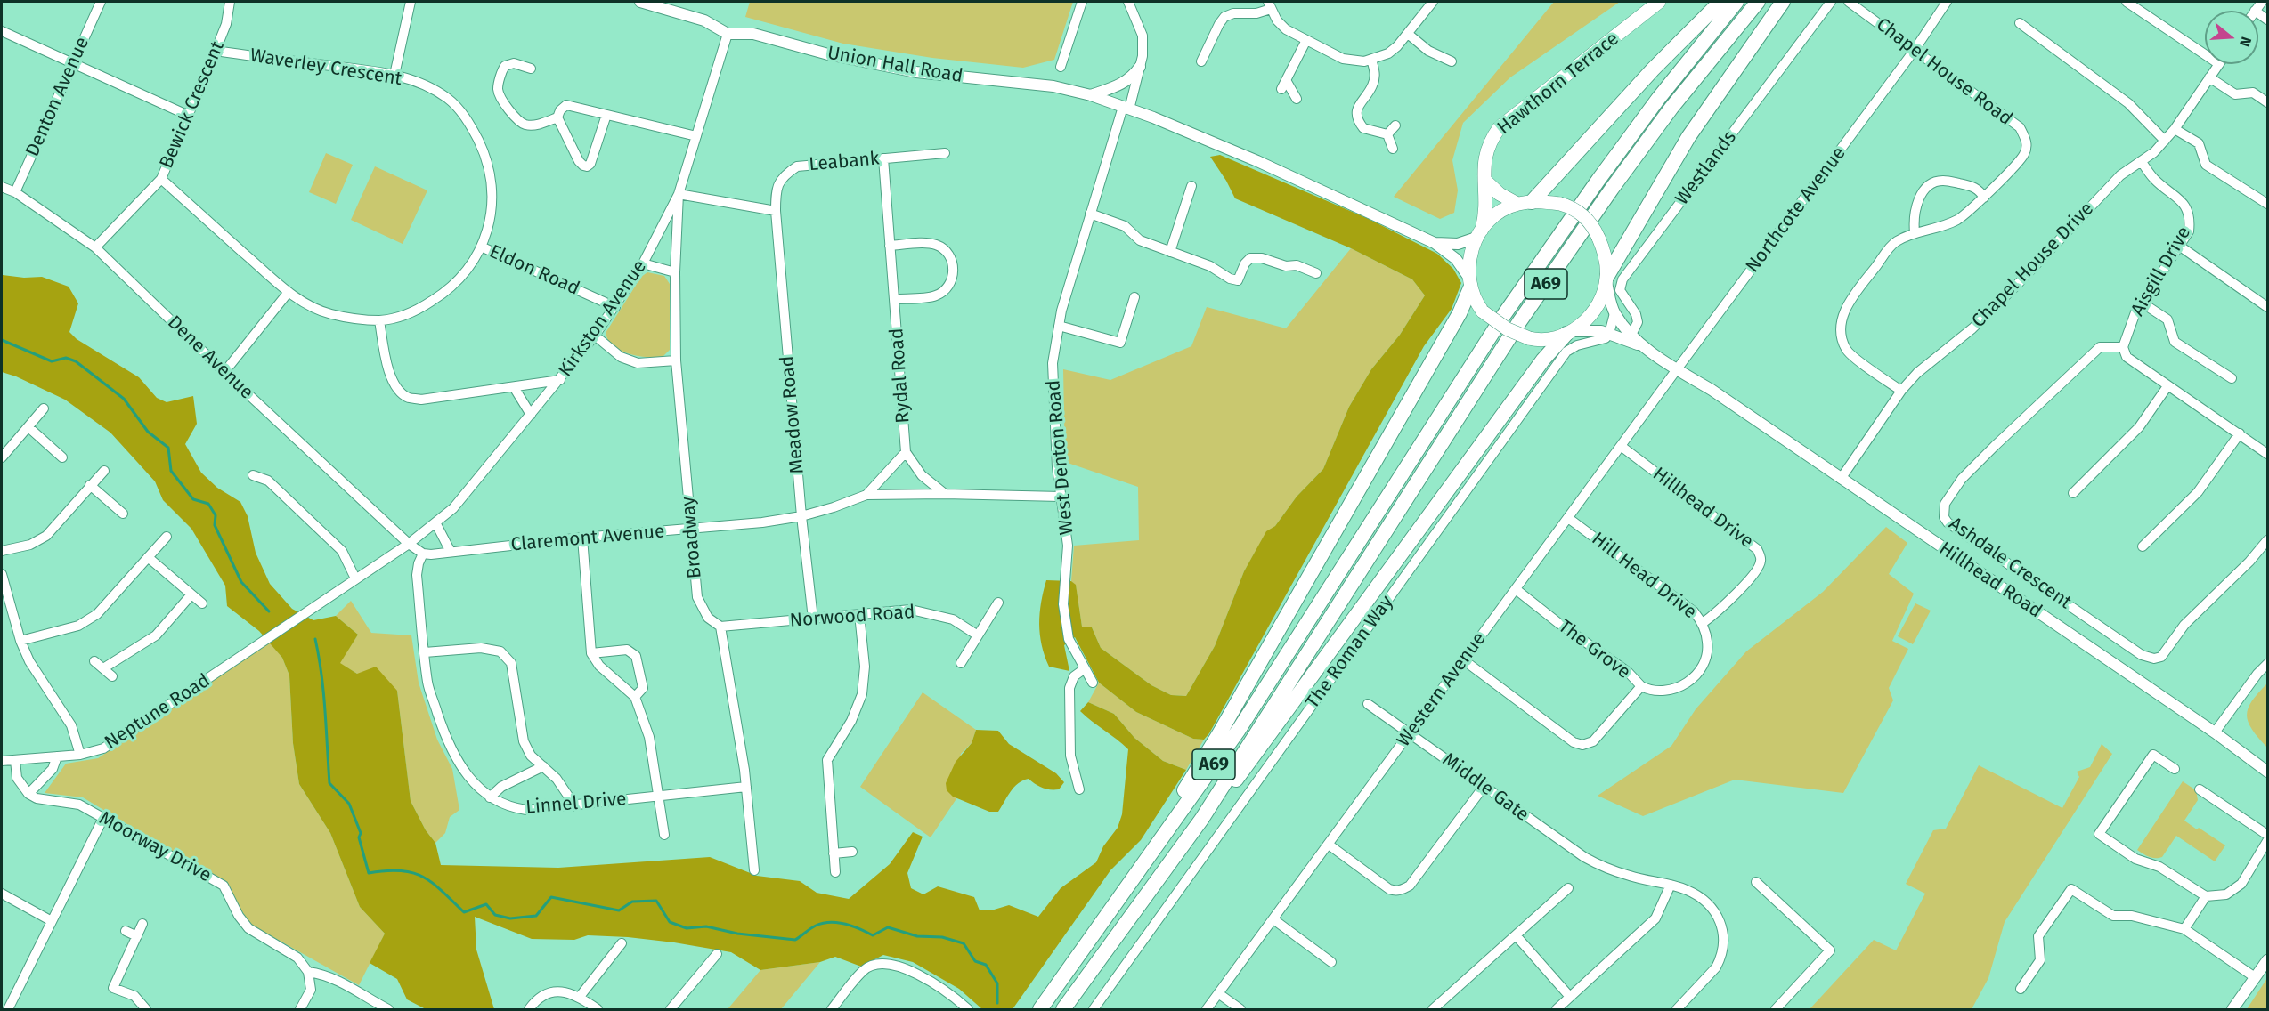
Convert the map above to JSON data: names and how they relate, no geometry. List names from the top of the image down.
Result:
{
  "streets": {
    "highway": ["A69"],
    "main road": ["Hawthorn Terrace"],
    "street": [
      "Union Hall Road",
      "Waverley Crescent",
      "Chapel House Road",
      "Denton Avenue",
      "Bewick Crescent",
      "Leabank",
      "Westlands",
      "Northcote Avenue",
      "Chapel House Drive",
      "Eldon Road",
      "Aisgill Drive",
      "Kirkston Avenue",
      "Dene Avenue",
      "Rydal Road",
      "Meadow Road",
      "West Denton Road",
      "Hillhead Drive",
      "Broadway",
      "Claremont Avenue",
      "Ashdale Crescent",
      "Hill Head Drive",
      "Hillhead Road",
      "Norwood Road",
      "The Grove",
      "The Roman Way",
      "Western Avenue",
      "Neptune Road",
      "Middle Gate",
      "Linnel Drive",
      "Moorway Drive"
    ]
  },
  "crossings": [
    ["Union Hall Road", "Hawthorn Terrace"],
    ["Union Hall Road", "Kirkston Avenue"],
    ["Union Hall Road", "West Denton Road"],
    ["Union Hall Road", "Hillhead Road"],
    ["Waverley Crescent", "Bewick Crescent"],
    ["Waverley Crescent", "Eldon Road"],
    ["Chapel House Road", "Northcote Avenue"],
    ["Chapel House Road", "Chapel House Drive"],
    ["Hawthorn Terrace", "Hillhead Road"],
    ["Denton Avenue", "Dene Avenue"],
    ["Bewick Crescent", "Dene Avenue"],
    ["Leabank", "Rydal Road"],
    ["Leabank", "Meadow Road"],
    ["Westlands", "Hillhead Road"],
    ["Northcote Avenue", "Hillhead Road"],
    ["Northcote Avenue", "Western Avenue"],
    ["Chapel House Drive", "Aisgill Drive"],
    ["Chapel House Drive", "Hillhead Road"],
    ["Eldon Road", "Kirkston Avenue"],
    ["Aisgill Drive", "Ashdale Crescent"],
    ["Kirkston Avenue", "Dene Avenue"],
    ["Kirkston Avenue", "Broadway"],
    ["Kirkston Avenue", "Neptune Road"],
    ["Dene Avenue", "Claremont Avenue"],
    ["Dene Avenue", "Linnel Drive"],
    ["Meadow Road", "Claremont Avenue"],
    ["Meadow Road", "Norwood Road"],
    ["West Denton Road", "Claremont Avenue"],
    ["Hillhead Drive", "Hill Head Drive"],
    ["Hillhead Drive", "Western Avenue"],
    ["Broadway", "Claremont Avenue"],
    ["Broadway", "Norwood Road"],
    ["Claremont Avenue", "Linnel Drive"],
    ["Hill Head Drive", "The Grove"],
    ["Hill Head Drive", "Western Avenue"],
    ["Hillhead Road", "The Roman Way"],
    ["Hillhead Road", "Western Avenue"],
    ["The Grove", "Western Avenue"],
    ["Western Avenue", "Middle Gate"]
  ],
  "north": "right"
}
